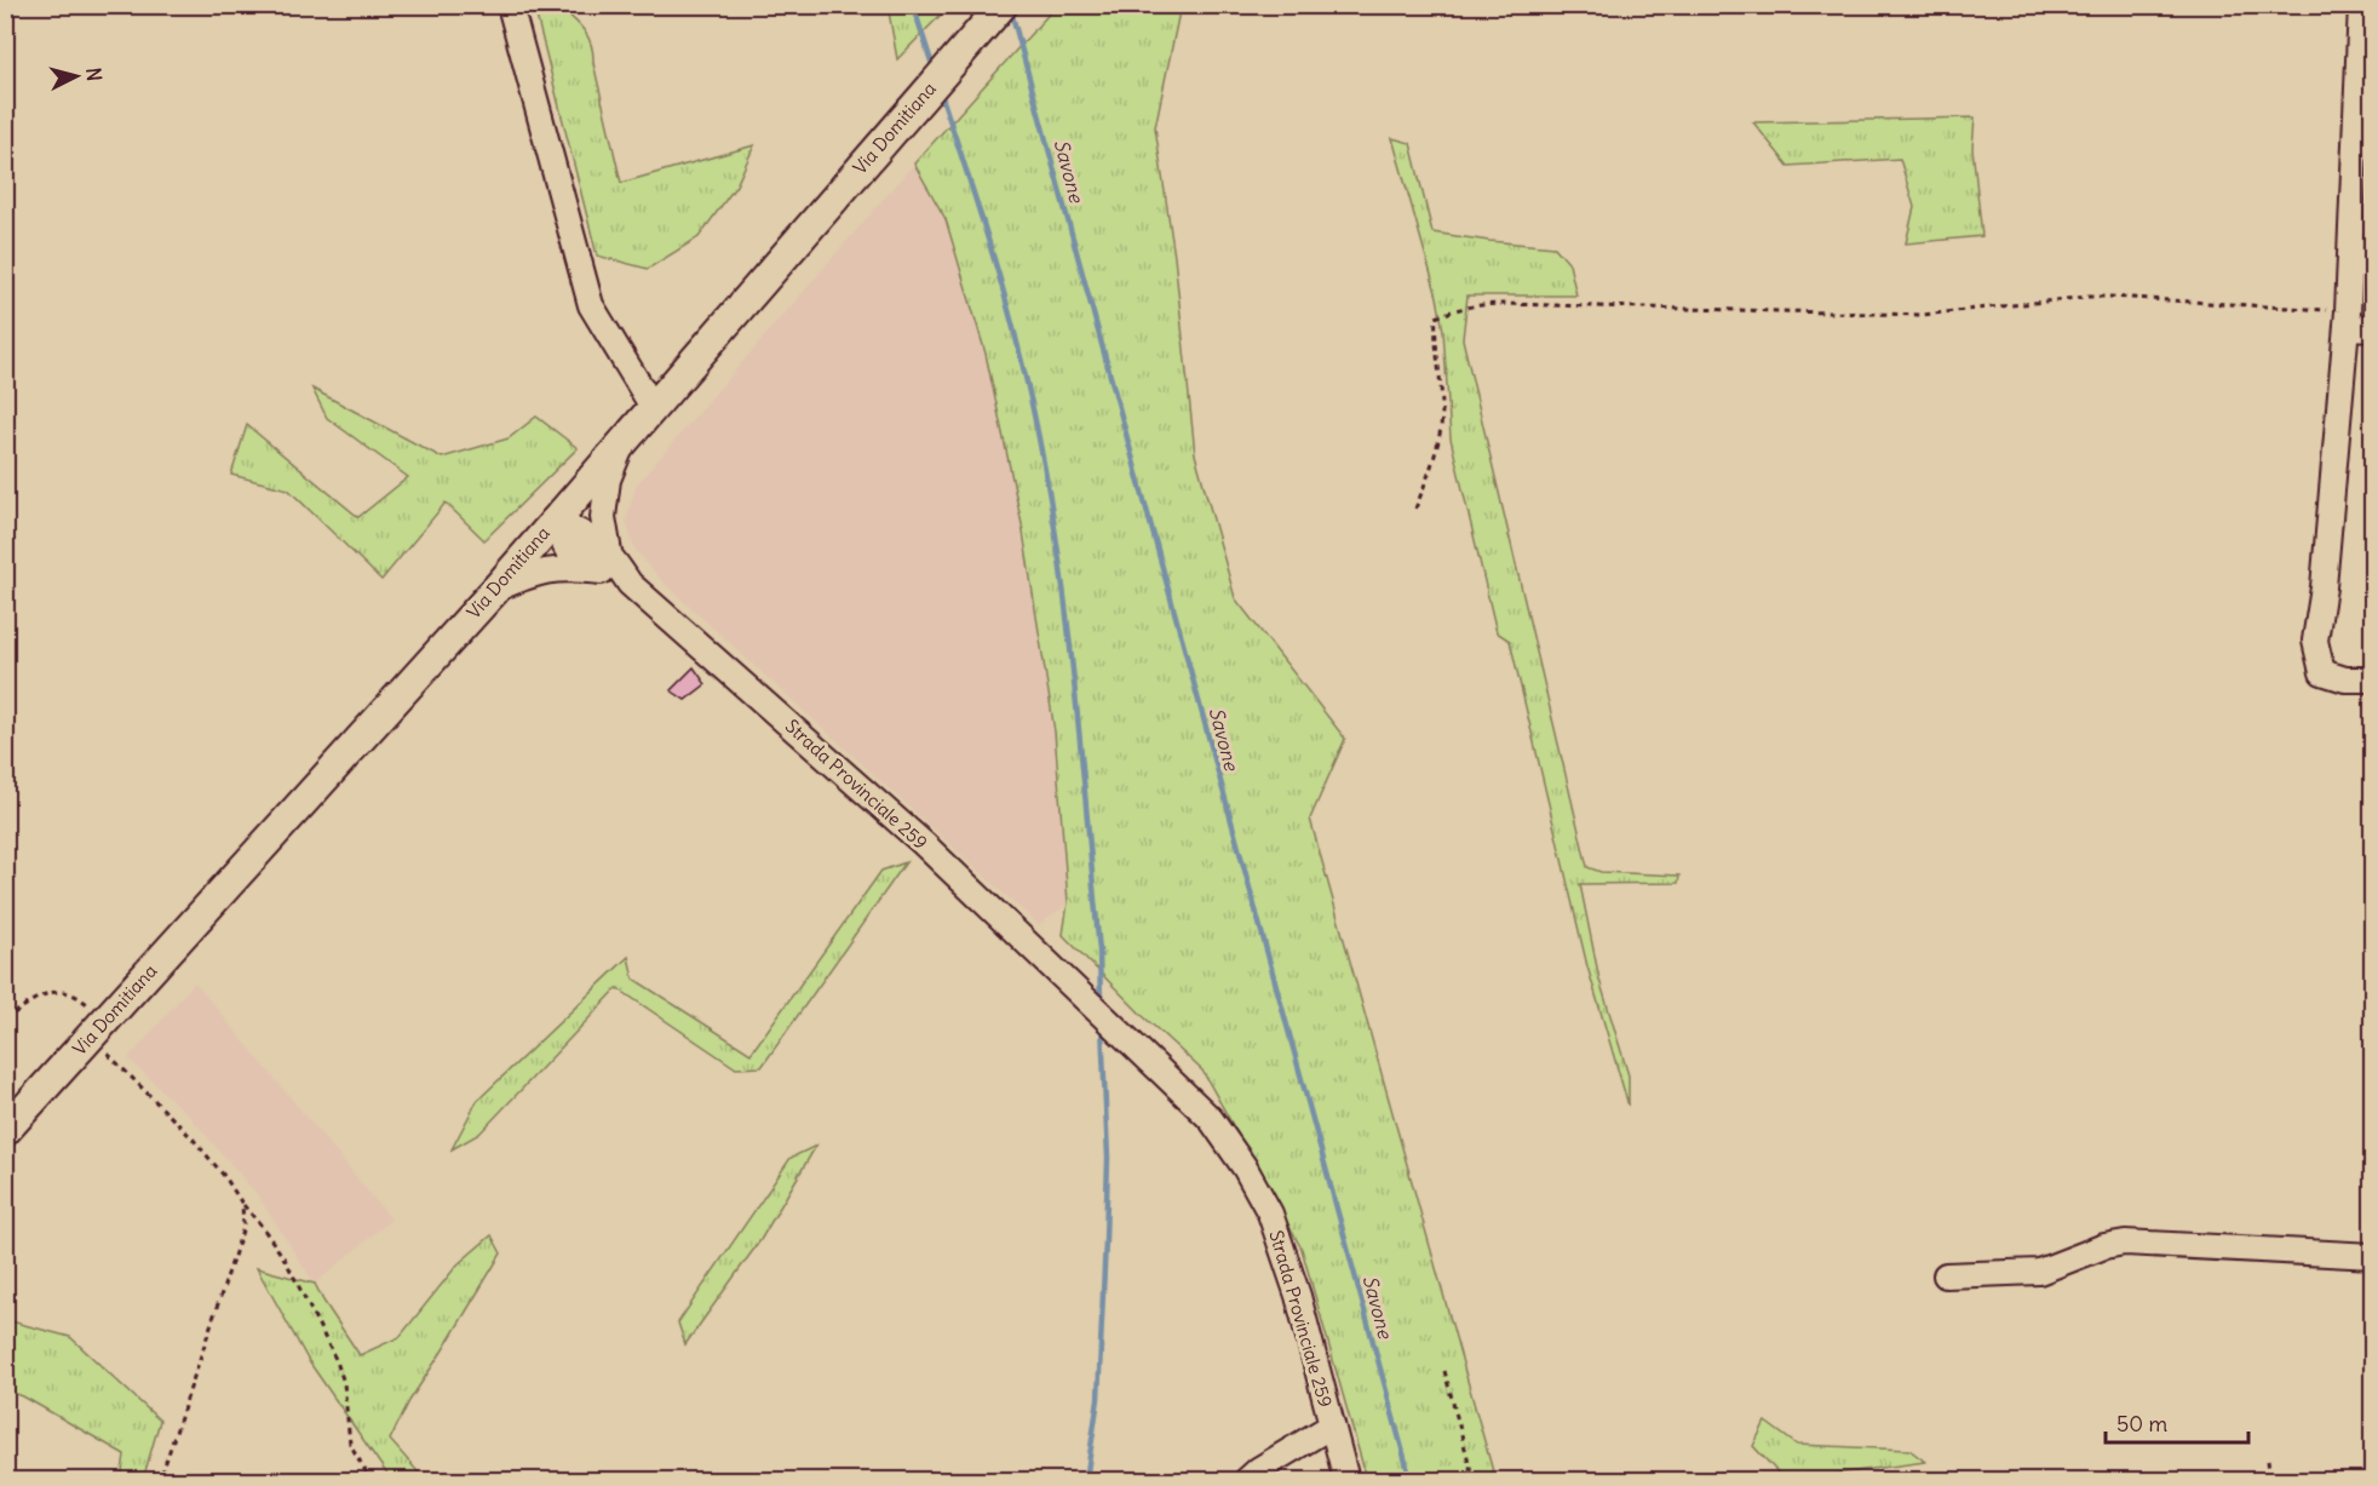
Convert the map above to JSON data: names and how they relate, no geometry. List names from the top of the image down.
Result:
{
  "streets": {
    "main road": ["Via Domitiana"],
    "street": ["Strada Provinciale 259"]
  },
  "crossings": [
    ["Via Domitiana", "Strada Provinciale 259"]
  ],
  "water": ["Savone"],
  "scale_bar": "50 m",
  "north": "right"
}
